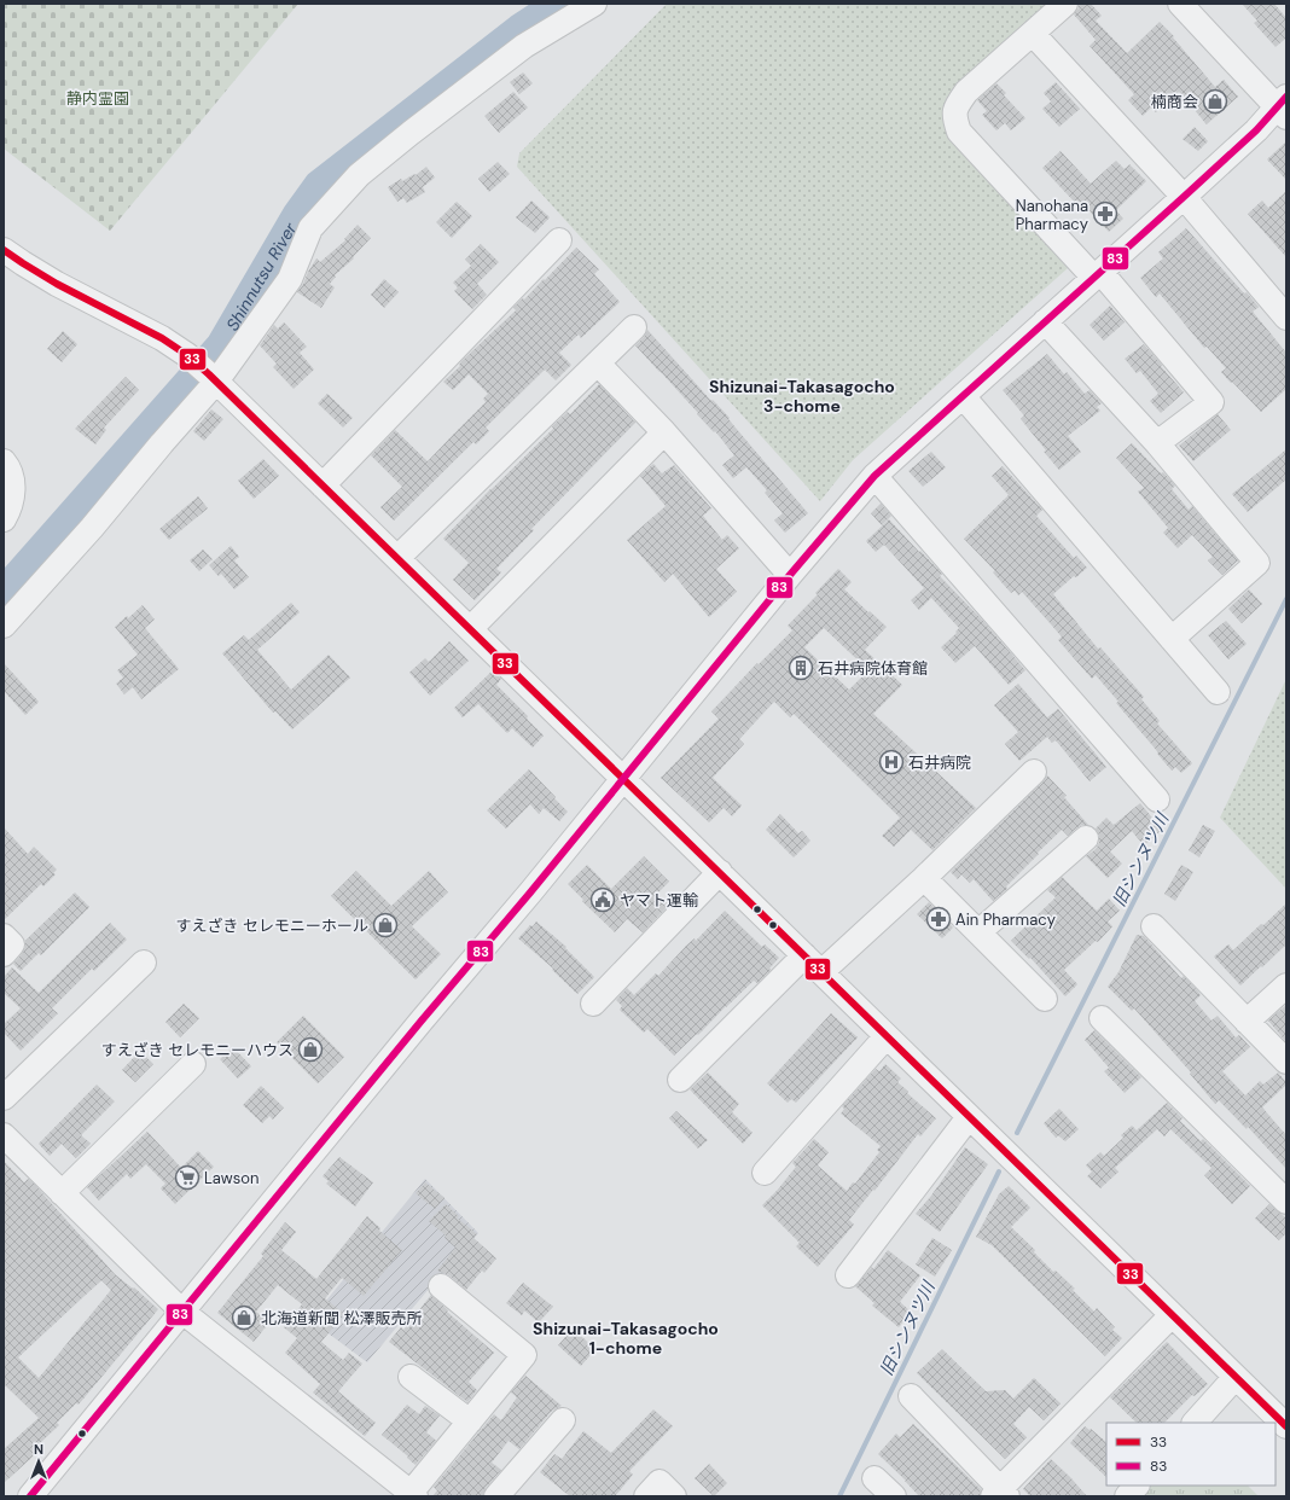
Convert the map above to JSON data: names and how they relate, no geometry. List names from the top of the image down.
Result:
{
  "districts": ["Shizunai-Takasagocho 3-chome", "Shizunai-Takasagocho 1-chome"],
  "water": ["Shinnutsu River", "旧シンヌツ川"],
  "parks": ["静内霊園"],
  "places": {
    "shop": [
      "楠商会",
      "すえざき セレモニーホール",
      "すえざき セレモニーハウス",
      "北海道新聞 松澤販売所"
    ],
    "pharmacy": ["Nanohana Pharmacy", "Ain Pharmacy"],
    "building": ["石井病院体育館"],
    "hospital": ["石井病院"],
    "public building": ["ヤマト運輸"],
    "supermarket": ["Lawson"]
  },
  "lines": ["transit line 83", "transit line 33"],
  "legend": ["33", "83"],
  "north": "top"
}
